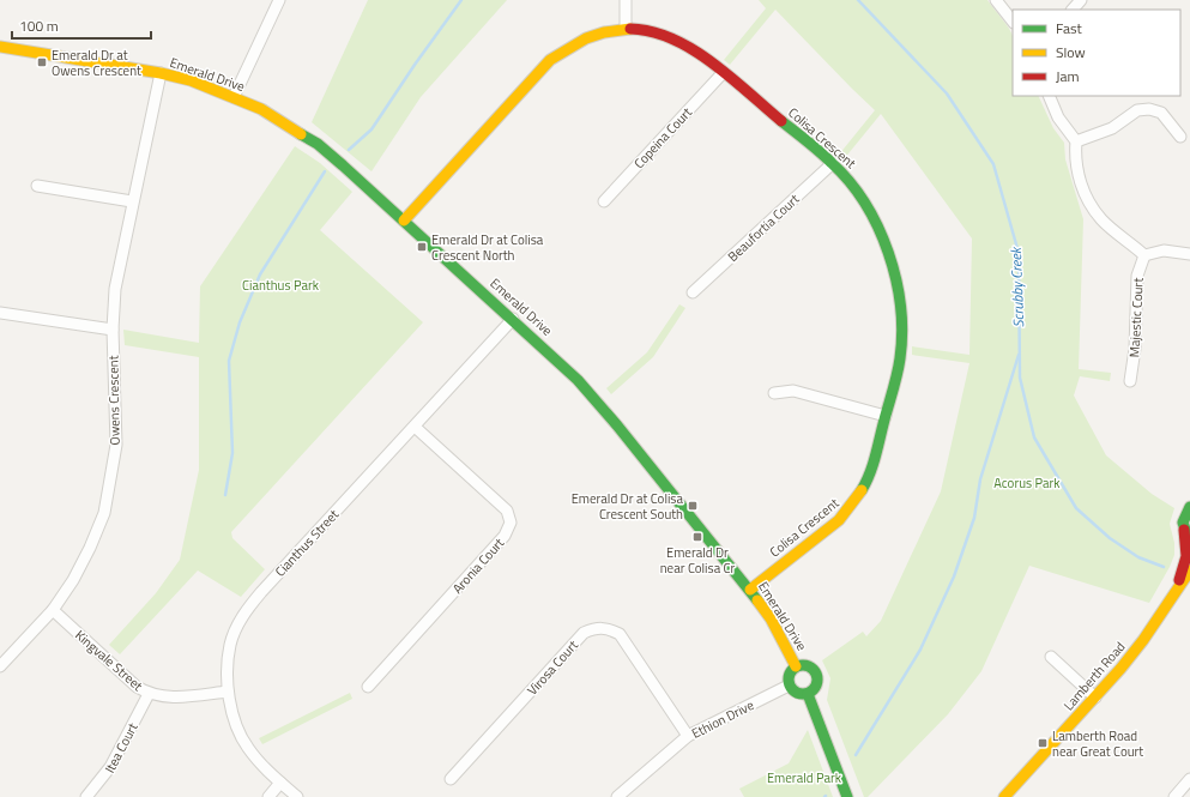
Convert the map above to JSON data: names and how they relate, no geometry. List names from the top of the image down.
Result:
{
  "streets": {
    "street": [
      "Emerald Drive",
      "Copeina Court",
      "Colisa Crescent",
      "Beaufortia Court",
      "Majestic Court",
      "Owens Crescent",
      "Cianthus Street",
      "Aronia Court",
      "Kingvale Street",
      "Virosa Court",
      "Lamberth Road",
      "Ethion Drive",
      "Itea Court"
    ]
  },
  "crossings": [
    ["Emerald Drive", "Colisa Crescent"],
    ["Emerald Drive", "Owens Crescent"],
    ["Emerald Drive", "Cianthus Street"],
    ["Emerald Drive", "Ethion Drive"],
    ["Copeina Court", "Colisa Crescent"],
    ["Colisa Crescent", "Beaufortia Court"],
    ["Owens Crescent", "Kingvale Street"],
    ["Cianthus Street", "Aronia Court"],
    ["Cianthus Street", "Kingvale Street"],
    ["Kingvale Street", "Itea Court"],
    ["Virosa Court", "Ethion Drive"]
  ],
  "water": ["Scrubby Creek"],
  "parks": ["Cianthus Park", "Acorus Park", "Emerald Park"],
  "places": {
    "transit": [
      "Emerald Dr at Owens Crescent",
      "Emerald Dr at Colisa Crescent North",
      "Emerald Dr at Colisa Crescent South",
      "Emerald Dr near Colisa Cr",
      "Lamberth Road near Great Court"
    ]
  },
  "legend": ["Fast", "Slow", "Jam"],
  "scale_bar": "100 m"
}
